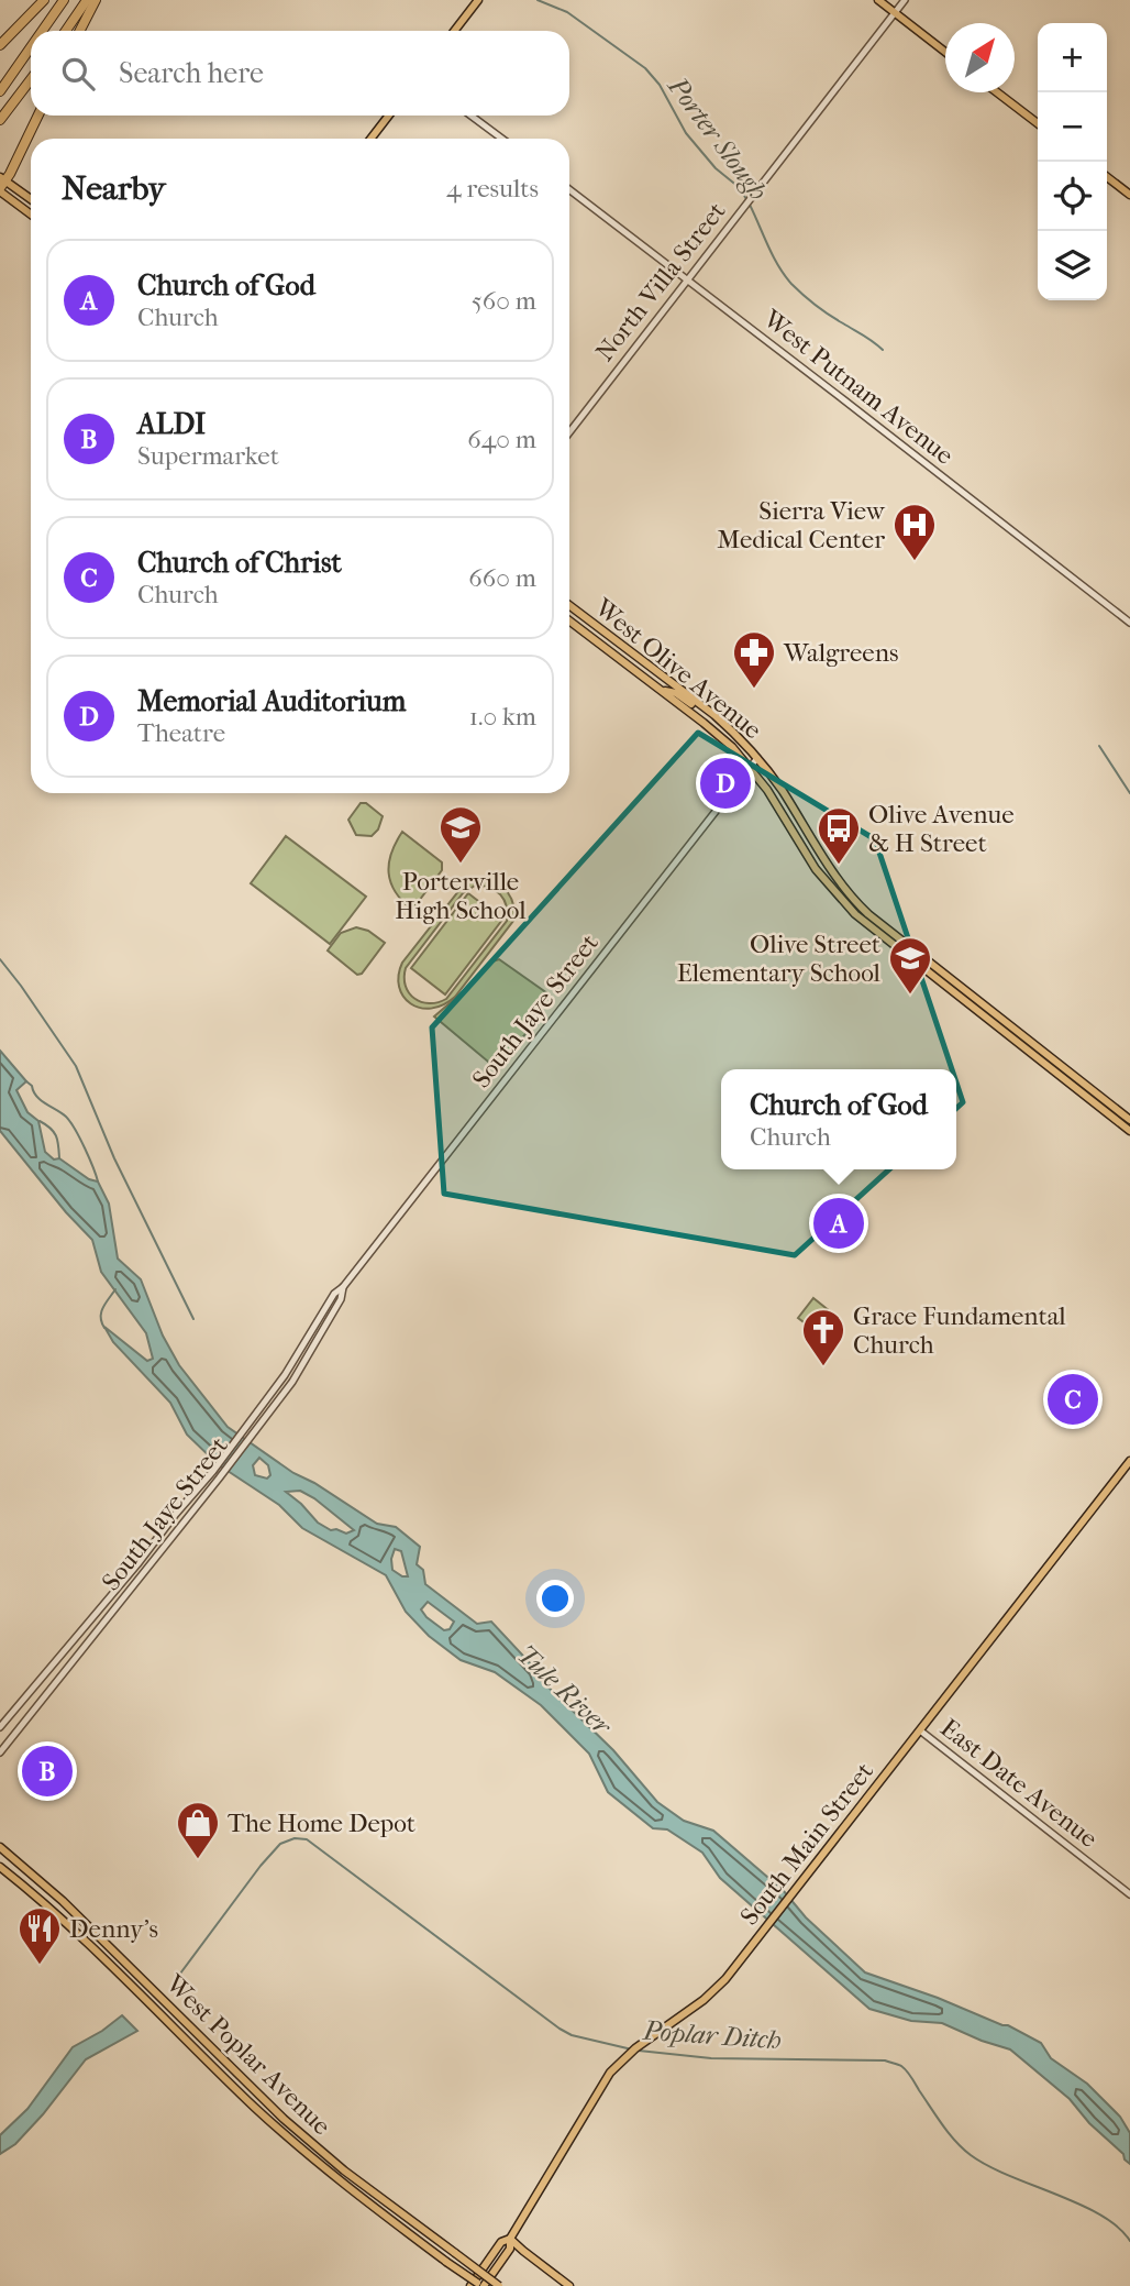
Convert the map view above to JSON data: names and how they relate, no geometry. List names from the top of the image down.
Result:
{
  "streets": {
    "main road": ["West Olive Avenue", "South Main Street", "West Poplar Avenue"],
    "street": [
      "North Villa Street",
      "West Putnam Avenue",
      "South Jaye Street",
      "East Date Avenue"
    ]
  },
  "crossings": [
    ["North Villa Street", "West Putnam Avenue"],
    ["West Olive Avenue", "South Jaye Street"],
    ["East Date Avenue", "South Main Street"],
    ["South Main Street", "West Poplar Avenue"]
  ],
  "water": ["Porter Slough", "Tule River", "Poplar Ditch"],
  "places": {
    "hospital": ["Sierra View Medical Center"],
    "pharmacy": ["Walgreens"],
    "school or university": ["Porterville High School", "Olive Street Elementary School"],
    "bus stop": ["Olive Avenue & H Street"],
    "church": ["Grace Fundamental Church"],
    "shop": ["The Home Depot"],
    "restaurant": ["Denny's"]
  },
  "north": "top right",
  "page": {
    "map_buttons": ["+", "−"],
    "search": "Search here",
    "heading": ["Nearby", "4 results"],
    "list": [
      {
        "mark": "A",
        "name": "Church of God",
        "note": "Church",
        "value": "560 m"
      },
      {
        "mark": "B",
        "name": "ALDI",
        "note": "Supermarket",
        "value": "640 m"
      },
      {
        "mark": "C",
        "name": "Church of Christ",
        "note": "Church",
        "value": "660 m"
      },
      {
        "mark": "D",
        "name": "Memorial Auditorium",
        "note": "Theatre",
        "value": "1.0 km"
      }
    ],
    "pins": [
      "D",
      "A",
      "C",
      "B"
    ],
    "popup": ["Church of God", "Church"]
  }
}
